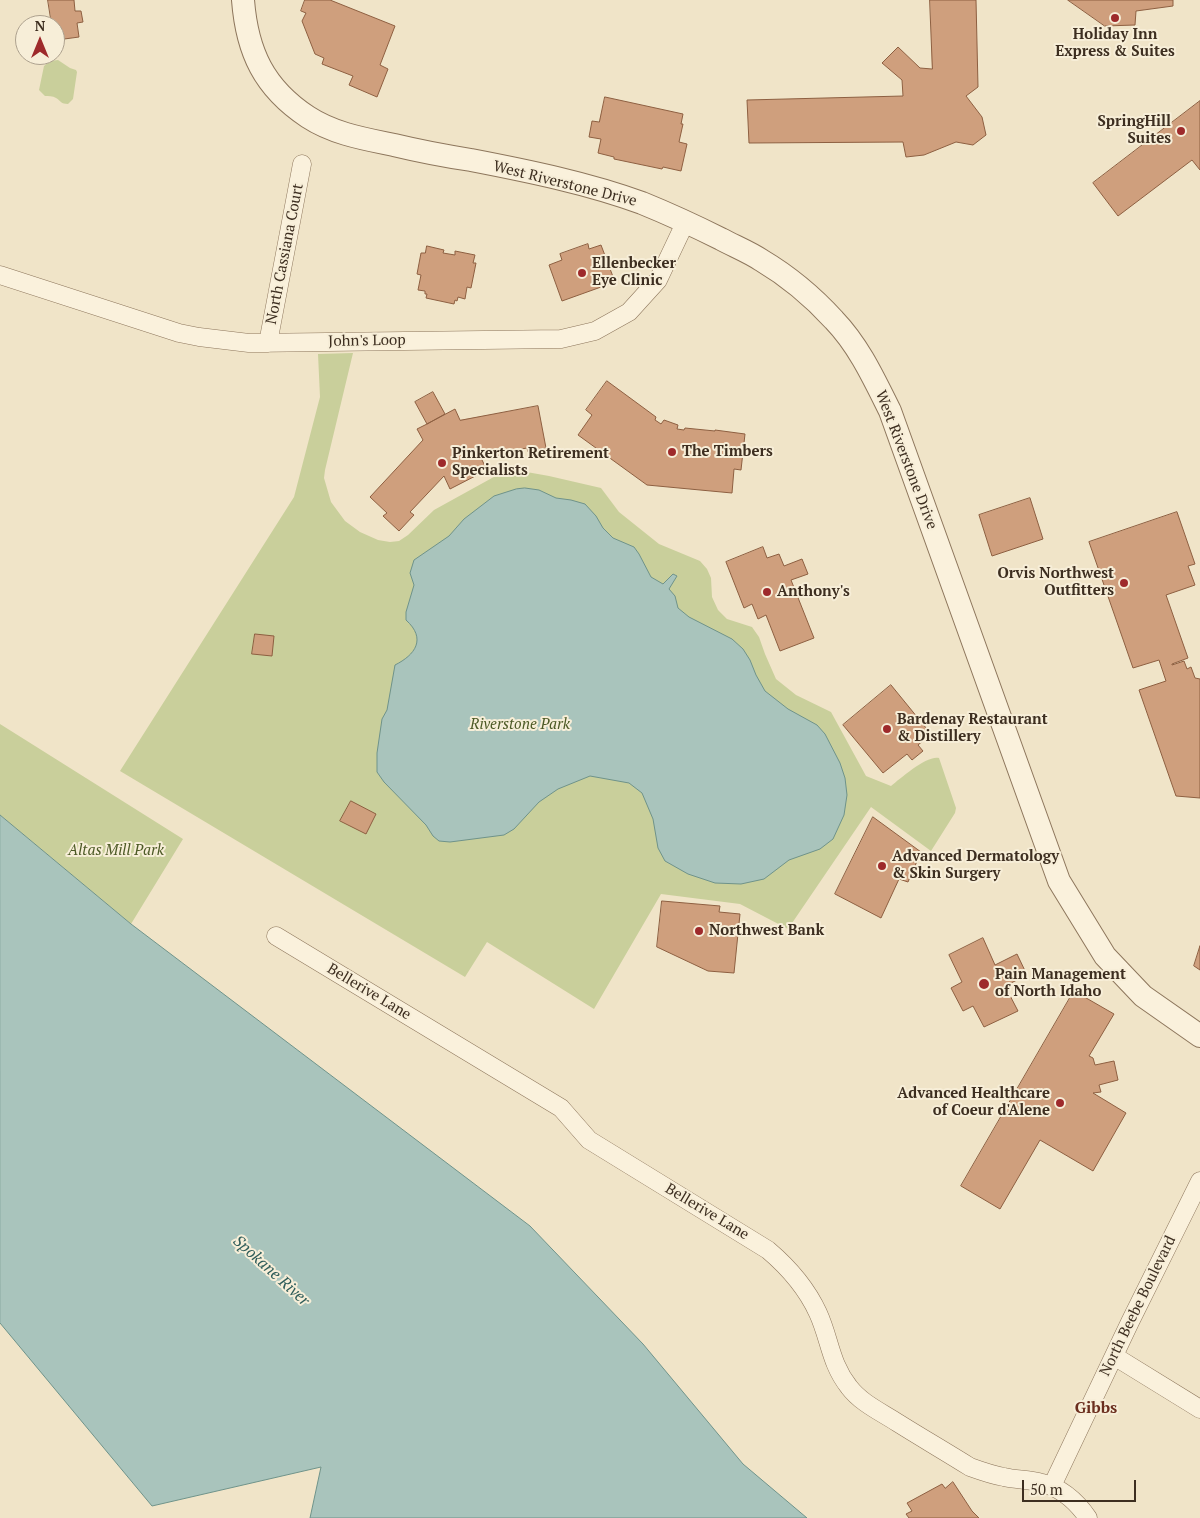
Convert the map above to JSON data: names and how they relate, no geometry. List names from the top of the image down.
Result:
{
  "streets": {
    "street": [
      "West Riverstone Drive",
      "North Cassiana Court",
      "John's Loop",
      "Bellerive Lane",
      "North Beebe Boulevard"
    ]
  },
  "crossings": [
    ["West Riverstone Drive", "John's Loop"],
    ["North Cassiana Court", "John's Loop"],
    ["Bellerive Lane", "North Beebe Boulevard"]
  ],
  "districts": ["Gibbs"],
  "water": ["Spokane River"],
  "parks": ["Riverstone Park", "Altas Mill Park"],
  "places": [
    "Holiday Inn Express & Suites",
    "SpringHill Suites",
    "Ellenbecker Eye Clinic",
    "The Timbers",
    "Pinkerton Retirement Specialists",
    "Orvis Northwest Outfitters",
    "Anthony's",
    "Bardenay Restaurant & Distillery",
    "Advanced Dermatology & Skin Surgery",
    "Northwest Bank",
    "Pain Management of North Idaho",
    "Advanced Healthcare of Coeur d'Alene"
  ],
  "scale_bar": "50 m",
  "north": "top"
}
